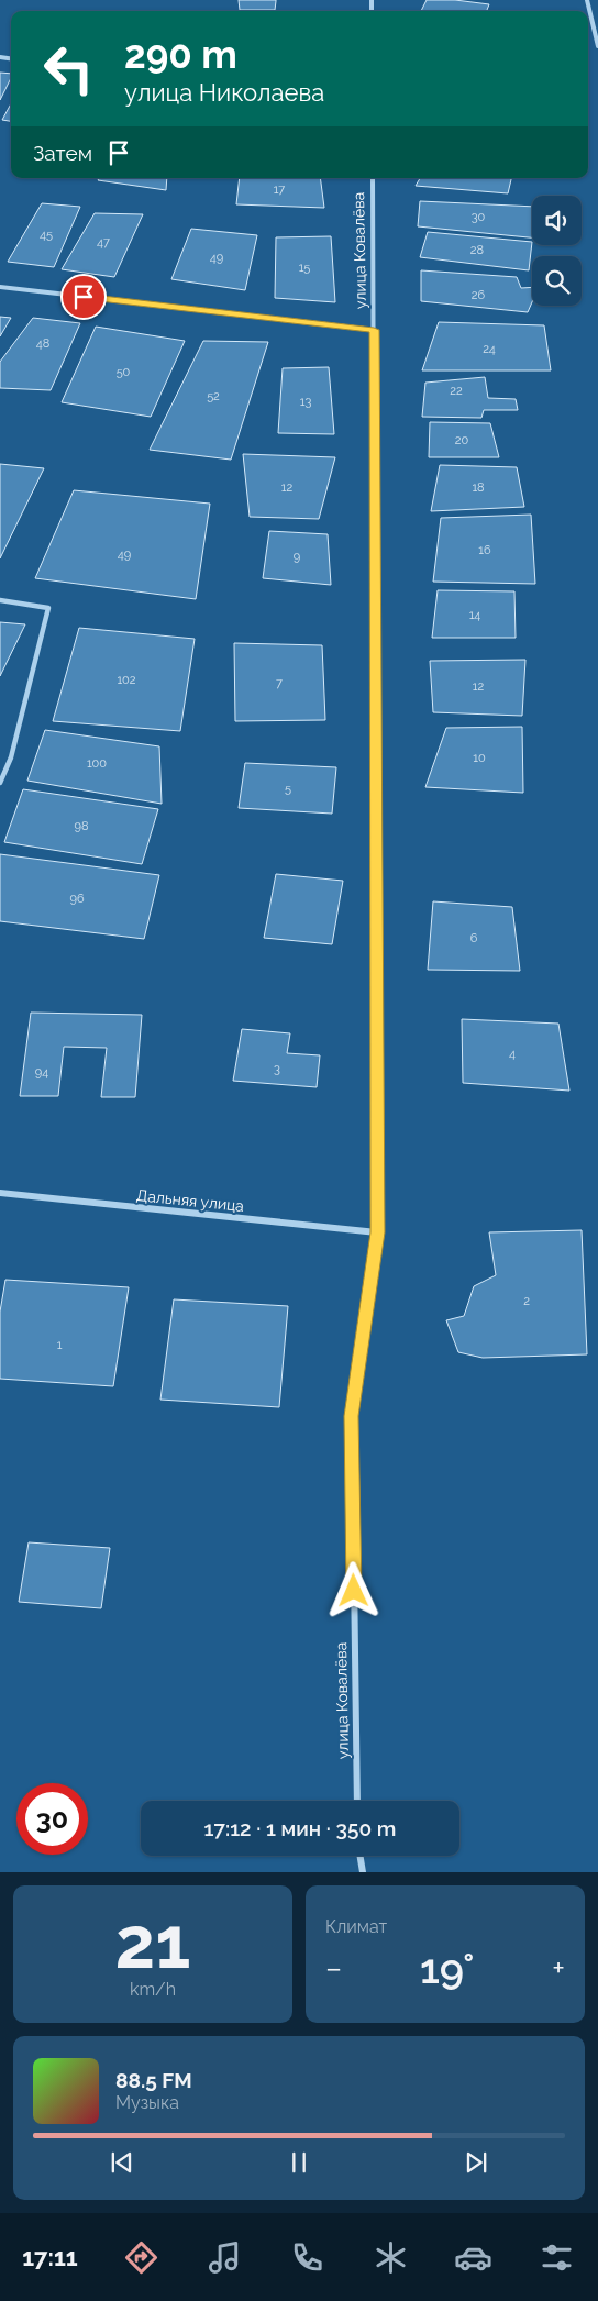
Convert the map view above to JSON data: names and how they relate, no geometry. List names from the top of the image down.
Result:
{
  "streets": {
    "street": ["улица Ковалёва", "Дальняя улица"]
  },
  "crossings": [
    ["улица Ковалёва", "Дальняя улица"]
  ],
  "house_numbers": [
    "17",
    "30",
    "45",
    "47",
    "28",
    "49",
    "15",
    "26",
    "48",
    "24",
    "50",
    "22",
    "52",
    "13",
    "20",
    "12",
    "18",
    "16",
    "49",
    "9",
    "14",
    "102",
    "7",
    "12",
    "10",
    "100",
    "5",
    "98",
    "96",
    "6",
    "4",
    "3",
    "94",
    "2",
    "1"
  ],
  "page": {
    "turn": ["290 m", "улица Николаева"],
    "then": "Затем",
    "limit": "30",
    "trip": "17:12 · 1 мин · 350 m",
    "tile": [
      ["21", "km/h"],
      "Климат"
    ],
    "heat": ["−", "19°", "+"],
    "song": ["88.5 FM", "Музыка"],
    "tabs": "17:11"
  }
}
